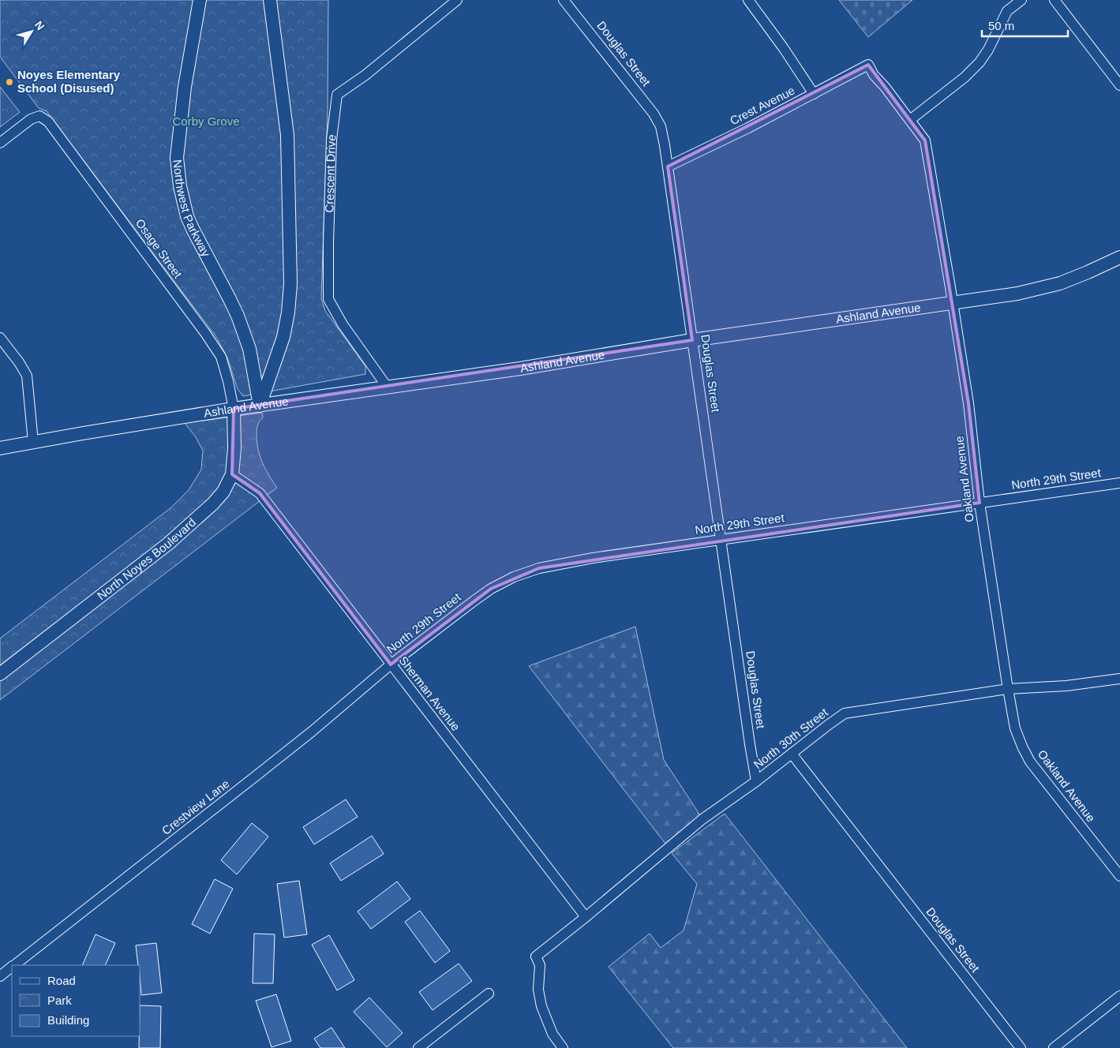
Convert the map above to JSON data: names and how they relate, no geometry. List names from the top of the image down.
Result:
{
  "streets": {
    "street": [
      "Douglas Street",
      "Crest Avenue",
      "Crescent Drive",
      "Northwest Parkway",
      "Osage Street",
      "Ashland Avenue",
      "Oakland Avenue",
      "North 29th Street",
      "North Noyes Boulevard",
      "Sherman Avenue",
      "North 30th Street",
      "Crestview Lane"
    ]
  },
  "crossings": [
    ["Douglas Street", "Crest Avenue"],
    ["Douglas Street", "Ashland Avenue"],
    ["Douglas Street", "North 29th Street"],
    ["Douglas Street", "North 30th Street"],
    ["Crest Avenue", "Oakland Avenue"],
    ["Crescent Drive", "Ashland Avenue"],
    ["Northwest Parkway", "Ashland Avenue"],
    ["Osage Street", "Ashland Avenue"],
    ["Osage Street", "North Noyes Boulevard"],
    ["Ashland Avenue", "Oakland Avenue"],
    ["Ashland Avenue", "North Noyes Boulevard"],
    ["Oakland Avenue", "North 29th Street"],
    ["Oakland Avenue", "North 30th Street"],
    ["North 29th Street", "Sherman Avenue"],
    ["North 29th Street", "Crestview Lane"],
    ["North Noyes Boulevard", "Sherman Avenue"],
    ["Sherman Avenue", "North 30th Street"],
    ["Sherman Avenue", "Crestview Lane"]
  ],
  "parks": ["Corby Grove"],
  "places": ["Noyes Elementary School (Disused)"],
  "legend": ["Road", "Park", "Building"],
  "scale_bar": "50 m",
  "north": "top right"
}
